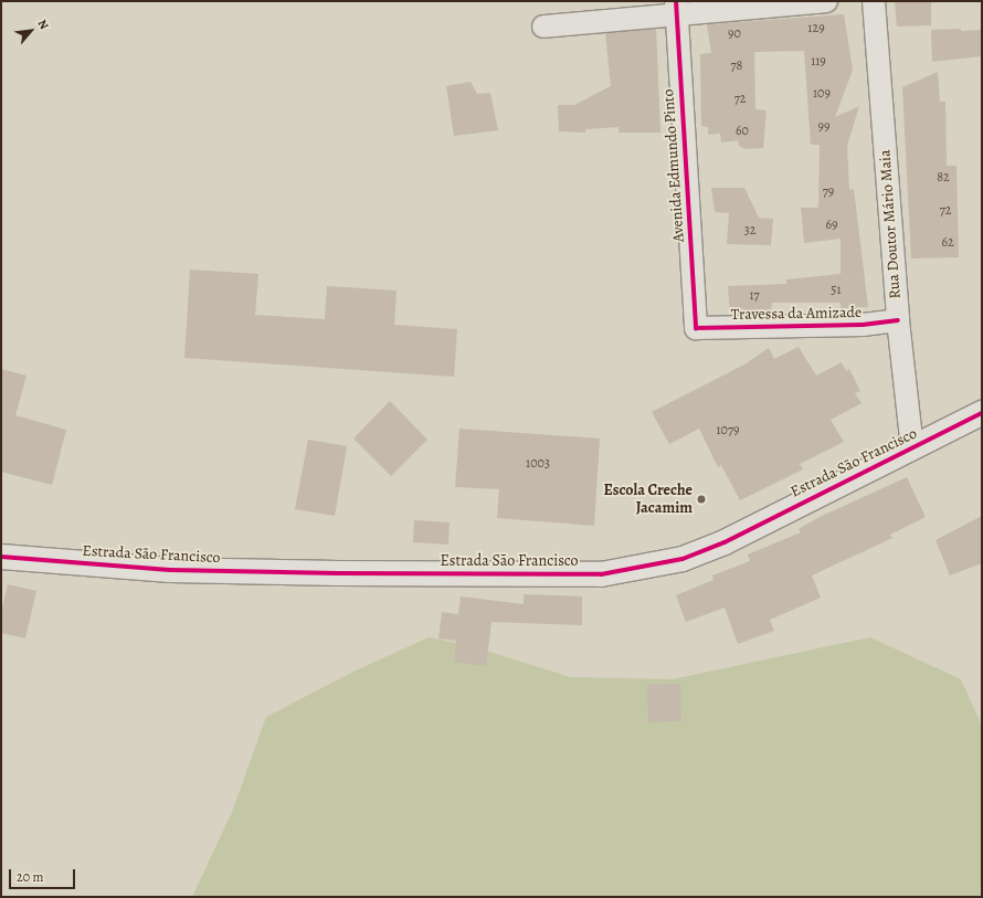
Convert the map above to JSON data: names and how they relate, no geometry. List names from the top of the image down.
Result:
{
  "streets": {
    "street": [
      "Avenida Edmundo Pinto",
      "Rua Doutor Mário Maia",
      "Travessa da Amizade",
      "Estrada São Francisco"
    ]
  },
  "crossings": [
    ["Avenida Edmundo Pinto", "Travessa da Amizade"],
    ["Rua Doutor Mário Maia", "Travessa da Amizade"],
    ["Rua Doutor Mário Maia", "Estrada São Francisco"]
  ],
  "places": ["Escola Creche Jacamim"],
  "house_numbers": [
    "129",
    "90",
    "119",
    "78",
    "109",
    "72",
    "99",
    "60",
    "82",
    "79",
    "72",
    "69",
    "32",
    "62",
    "51",
    "17",
    "1079",
    "1003"
  ],
  "scale_bar": "20 m",
  "north": "top right"
}
